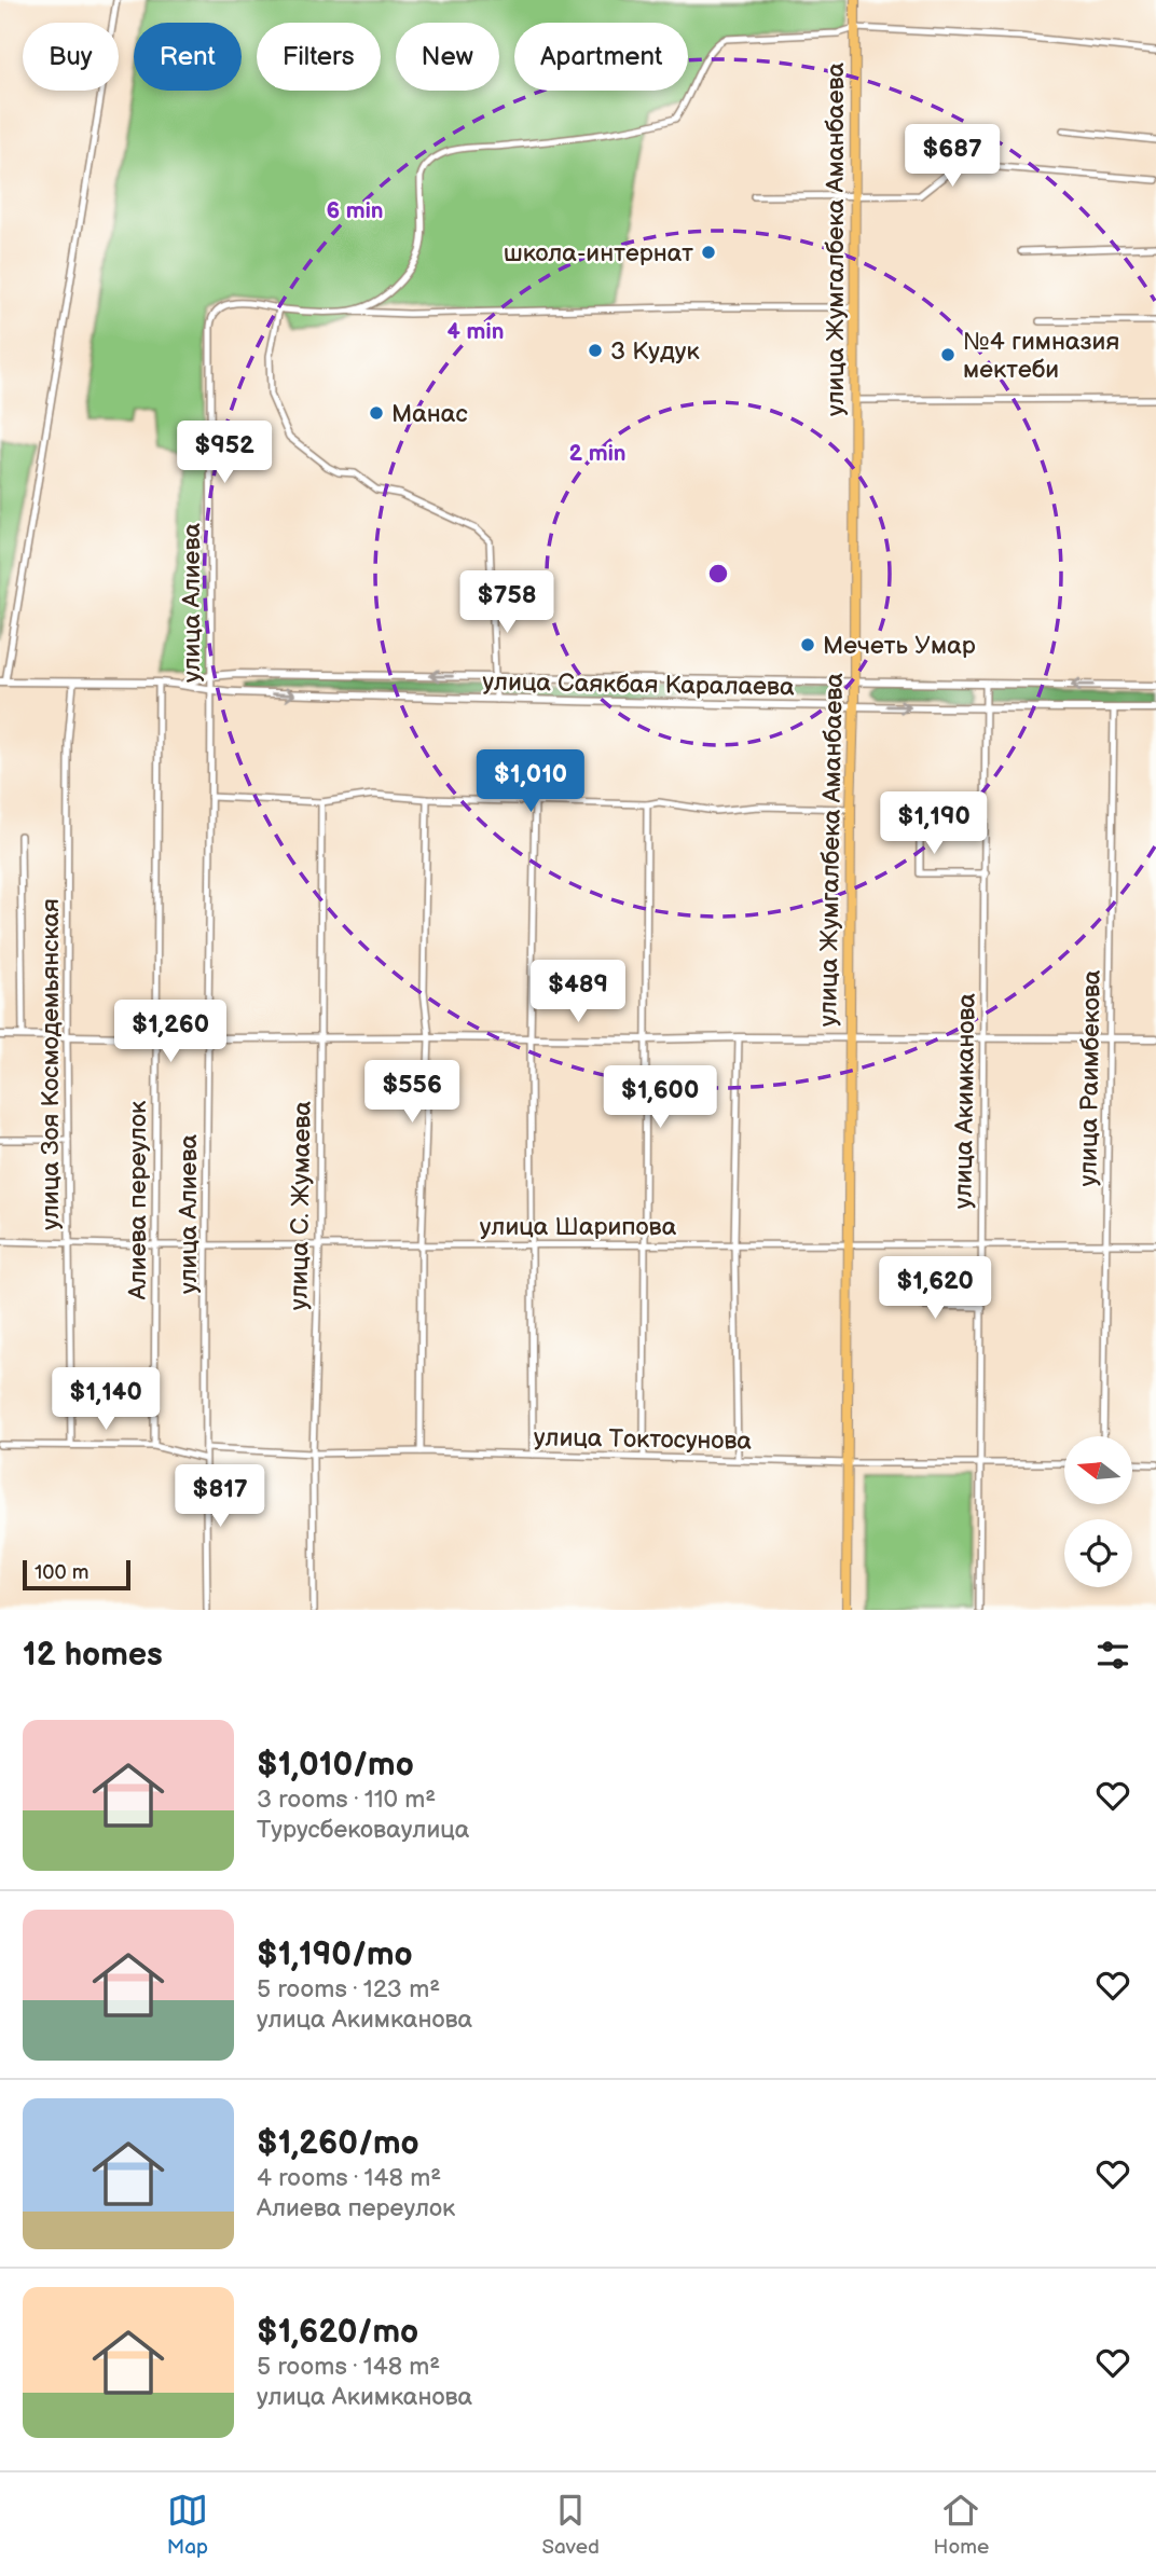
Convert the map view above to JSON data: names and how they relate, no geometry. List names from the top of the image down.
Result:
{
  "streets": {
    "main road": ["улица Жумгалбека Аманбаева"],
    "street": [
      "улица Алиева",
      "улица Саякбая Каралаева",
      "улица Зоя Космодемьянская",
      "улица Раимбекова",
      "улица Акимканова",
      "Алиева переулок",
      "улица С. Жумаева",
      "улица Шарипова",
      "улица Токтосунова"
    ]
  },
  "crossings": [
    ["улица Жумгалбека Аманбаева", "улица Алиева"],
    ["улица Жумгалбека Аманбаева", "улица Саякбая Каралаева"],
    ["улица Жумгалбека Аманбаева", "улица Шарипова"],
    ["улица Жумгалбека Аманбаева", "улица Токтосунова"],
    ["улица Алиева", "улица Саякбая Каралаева"],
    ["улица Алиева", "улица Шарипова"],
    ["улица Алиева", "улица Токтосунова"],
    ["улица Саякбая Каралаева", "улица Раимбекова"],
    ["улица Саякбая Каралаева", "улица Акимканова"],
    ["улица Зоя Космодемьянская", "улица Шарипова"],
    ["улица Раимбекова", "улица Шарипова"],
    ["улица Акимканова", "улица Шарипова"],
    ["улица Акимканова", "улица Токтосунова"],
    ["Алиева переулок", "улица Шарипова"],
    ["улица С. Жумаева", "улица Шарипова"],
    ["улица С. Жумаева", "улица Токтосунова"]
  ],
  "places": [
    "школа-интернат",
    "3 Кудук",
    "№4 гимназия мектеби",
    "Манас",
    "Мечеть Умар"
  ],
  "scale_bar": "100 m",
  "north": "left",
  "page": {
    "chip": [
      "Buy",
      "Rent",
      "Filters",
      "New",
      "Apartment"
    ],
    "price": [
      "$687",
      "$952",
      "$758",
      "$1,010",
      "$1,190",
      "$489",
      "$1,260",
      "$556",
      "$1,600",
      "$1,620",
      "$1,140",
      "$817"
    ],
    "scale": "100 m",
    "heading": "12 homes",
    "list": [
      {
        "name": "$1,010/mo",
        "note": "3 rooms · 110 m² · Турусбековаулица"
      },
      {
        "name": "$1,190/mo",
        "note": "5 rooms · 123 m² · улица Акимканова"
      },
      {
        "name": "$1,260/mo",
        "note": "4 rooms · 148 m² · Алиева переулок"
      },
      {
        "name": "$1,620/mo",
        "note": "5 rooms · 148 m² · улица Акимканова"
      }
    ],
    "tabs": ["Map", "Saved", "Home"]
  },
  "rings": ["6 min", "4 min", "2 min"]
}
